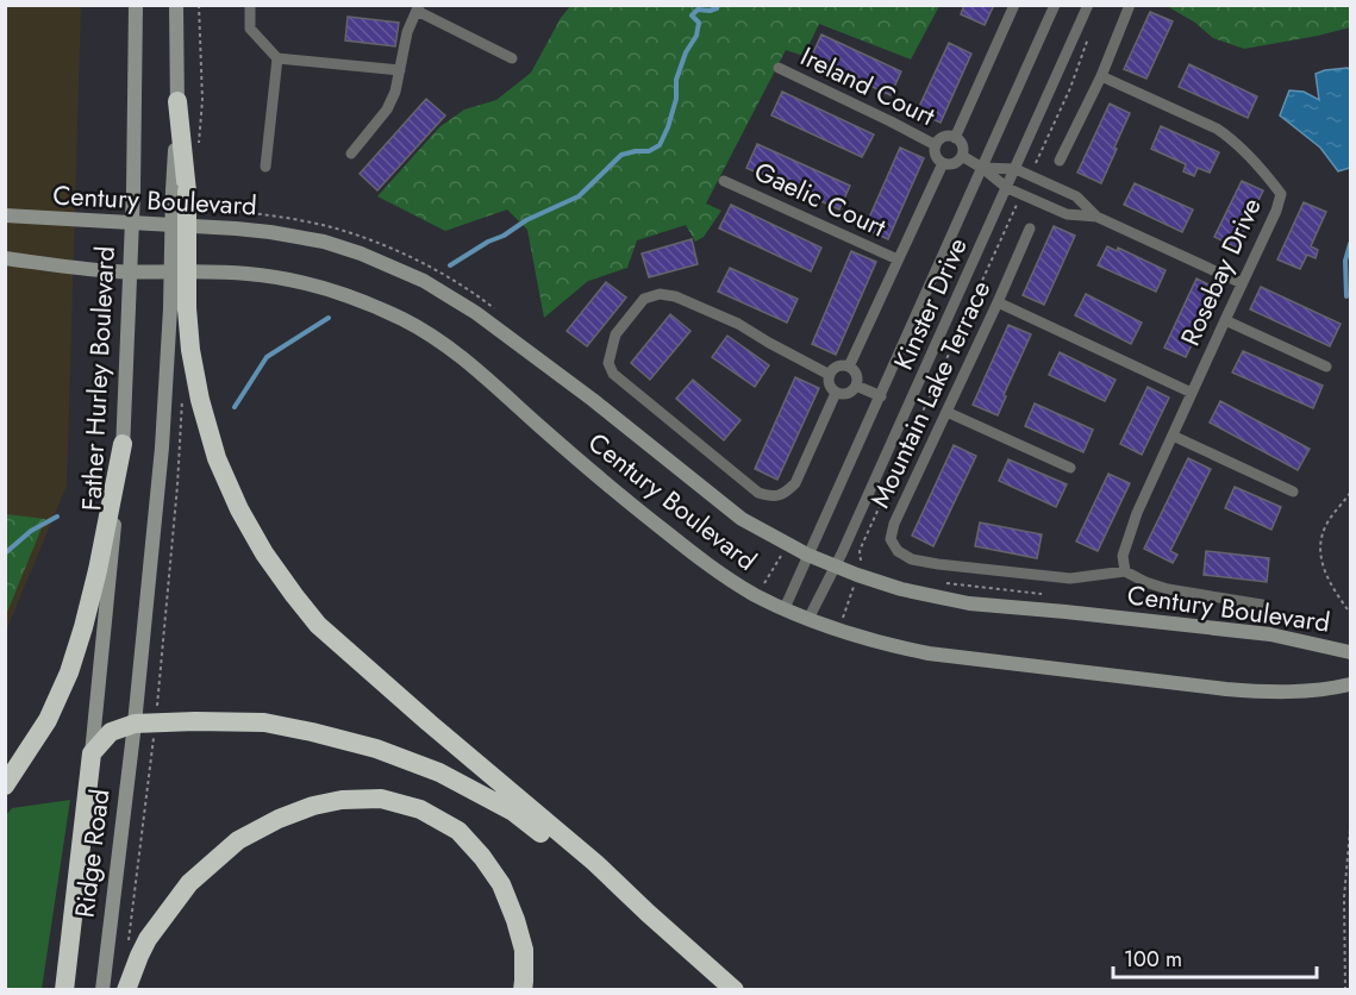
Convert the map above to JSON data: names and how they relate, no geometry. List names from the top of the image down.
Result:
{
  "streets": {
    "highway": ["Ridge Road"],
    "street": [
      "Ireland Court",
      "Gaelic Court",
      "Century Boulevard",
      "Rosebay Drive",
      "Kinster Drive",
      "Father Hurley Boulevard",
      "Mountain Lake Terrace"
    ]
  },
  "crossings": [
    ["Century Boulevard", "Kinster Drive"],
    ["Rosebay Drive", "Mountain Lake Terrace"],
    ["Father Hurley Boulevard", "Ridge Road"]
  ],
  "scale_bar": "100 m"
}
